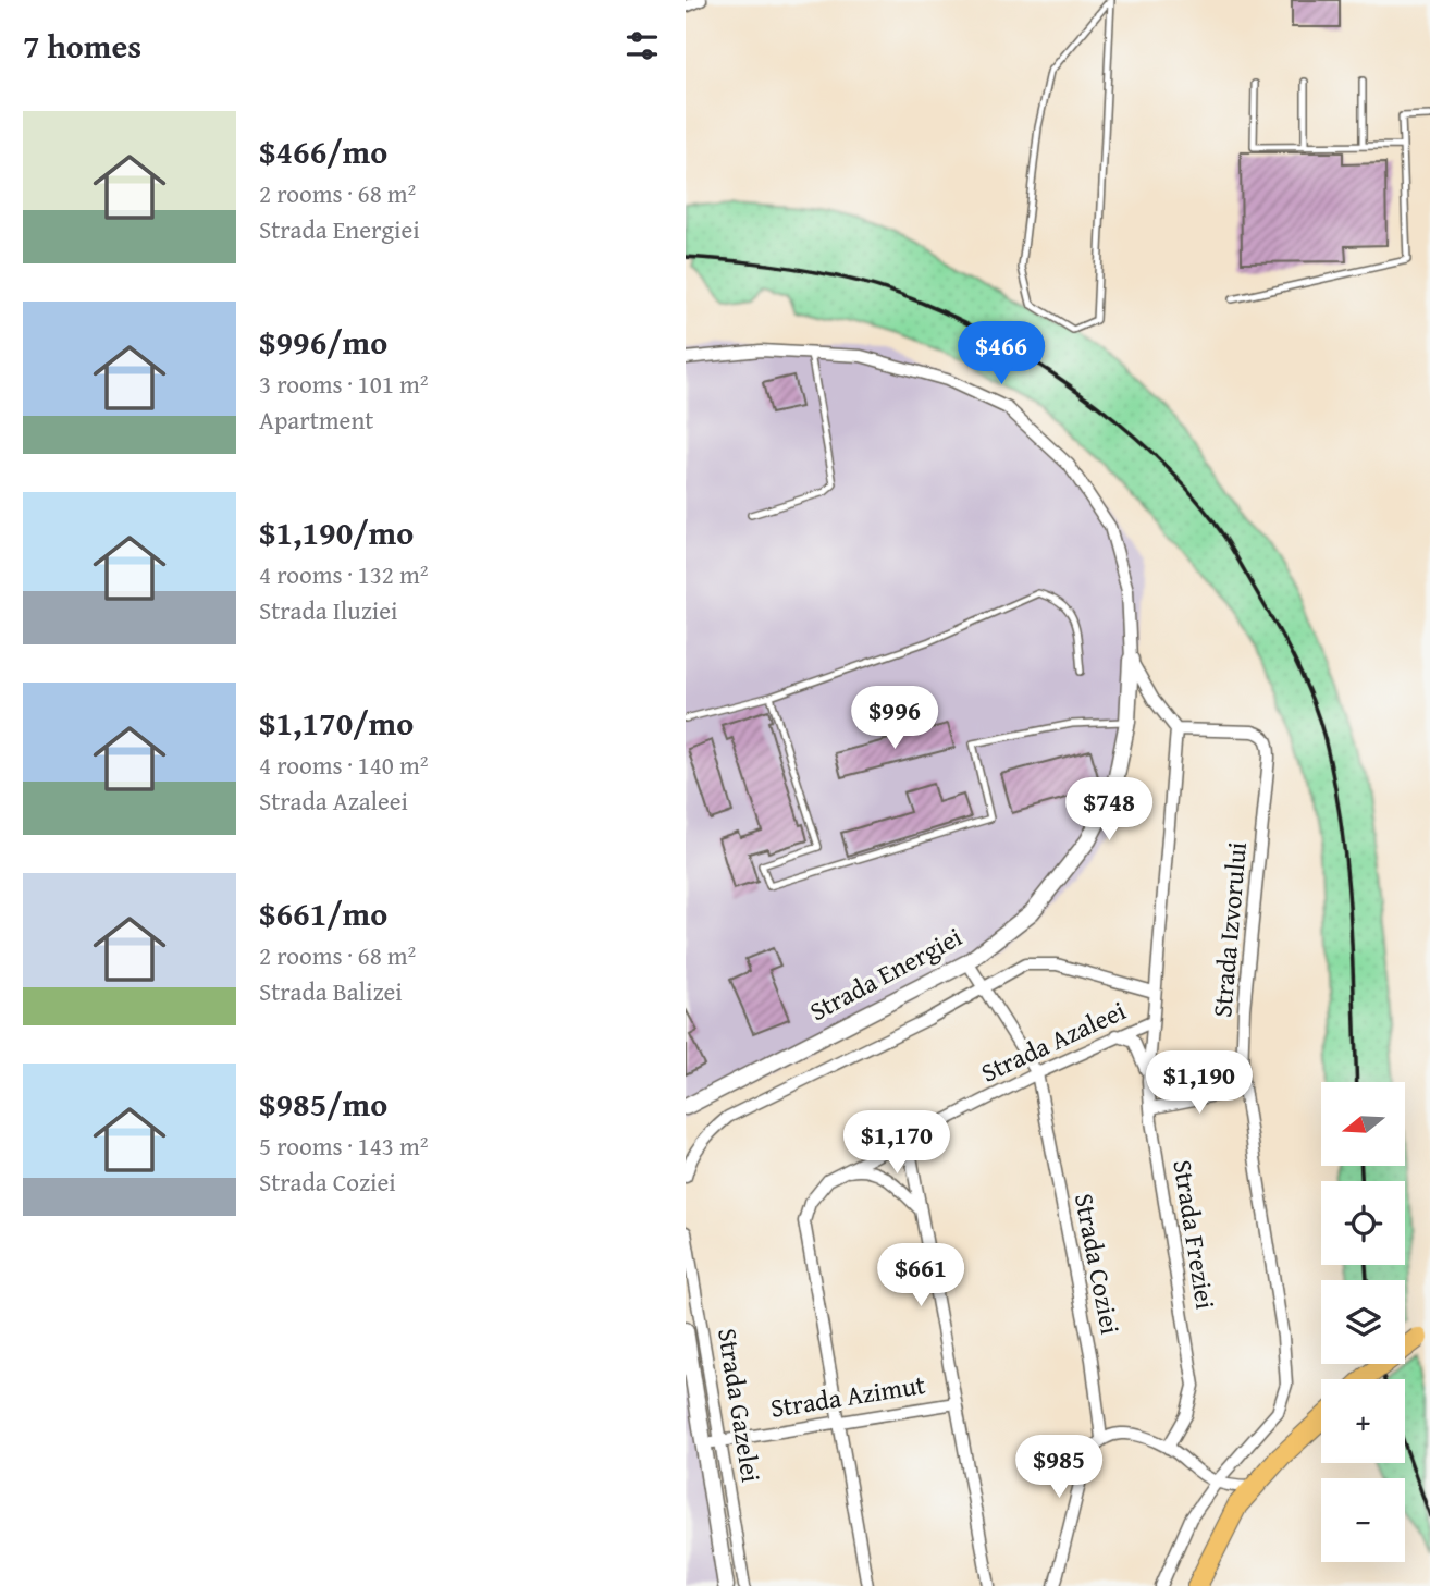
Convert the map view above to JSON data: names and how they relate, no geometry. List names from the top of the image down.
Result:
{
  "streets": {
    "street": [
      "Strada Izvorului",
      "Strada Energiei",
      "Strada Azaleei",
      "Strada Freziei",
      "Strada Coziei",
      "Strada Azimut",
      "Strada Gazelei"
    ]
  },
  "crossings": [
    ["Strada Izvorului", "Strada Azaleei"],
    ["Strada Energiei", "Strada Coziei"],
    ["Strada Azaleei", "Strada Freziei"],
    ["Strada Azaleei", "Strada Coziei"],
    ["Strada Azaleei", "Strada Azimut"],
    ["Strada Azimut", "Strada Gazelei"]
  ],
  "north": "left",
  "page": {
    "heading": "7 homes",
    "list": [
      {
        "name": "$466/mo",
        "note": "2 rooms · 68 m² · Strada Energiei"
      },
      {
        "name": "$996/mo",
        "note": "3 rooms · 101 m² · Apartment"
      },
      {
        "name": "$1,190/mo",
        "note": "4 rooms · 132 m² · Strada Iluziei"
      },
      {
        "name": "$1,170/mo",
        "note": "4 rooms · 140 m² · Strada Azaleei"
      },
      {
        "name": "$661/mo",
        "note": "2 rooms · 68 m² · Strada Balizei"
      },
      {
        "name": "$985/mo",
        "note": "5 rooms · 143 m² · Strada Coziei"
      }
    ],
    "price": [
      "$466",
      "$996",
      "$748",
      "$1,190",
      "$1,170",
      "$661",
      "$985"
    ],
    "map_buttons": ["+", "−"]
  }
}
